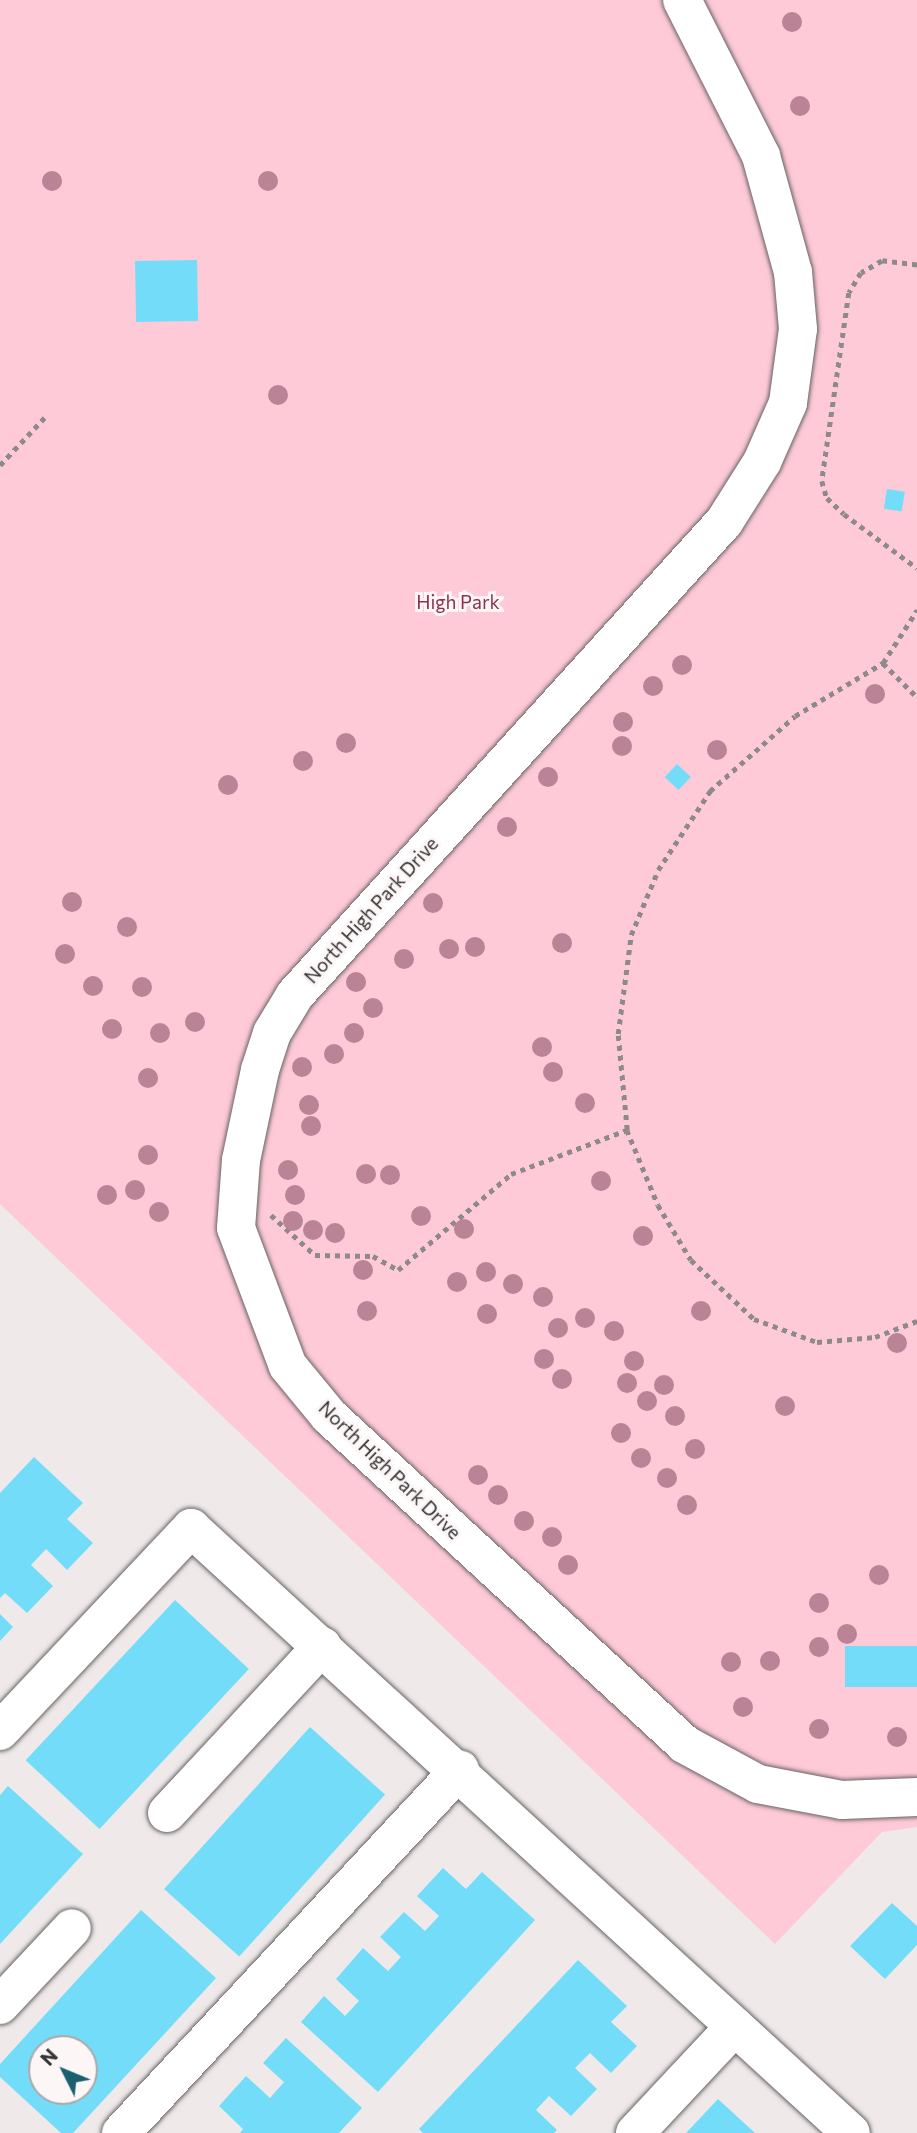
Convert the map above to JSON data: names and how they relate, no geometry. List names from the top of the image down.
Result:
{
  "streets": {
    "street": ["North High Park Drive"]
  },
  "parks": ["High Park"],
  "north": "top left"
}
